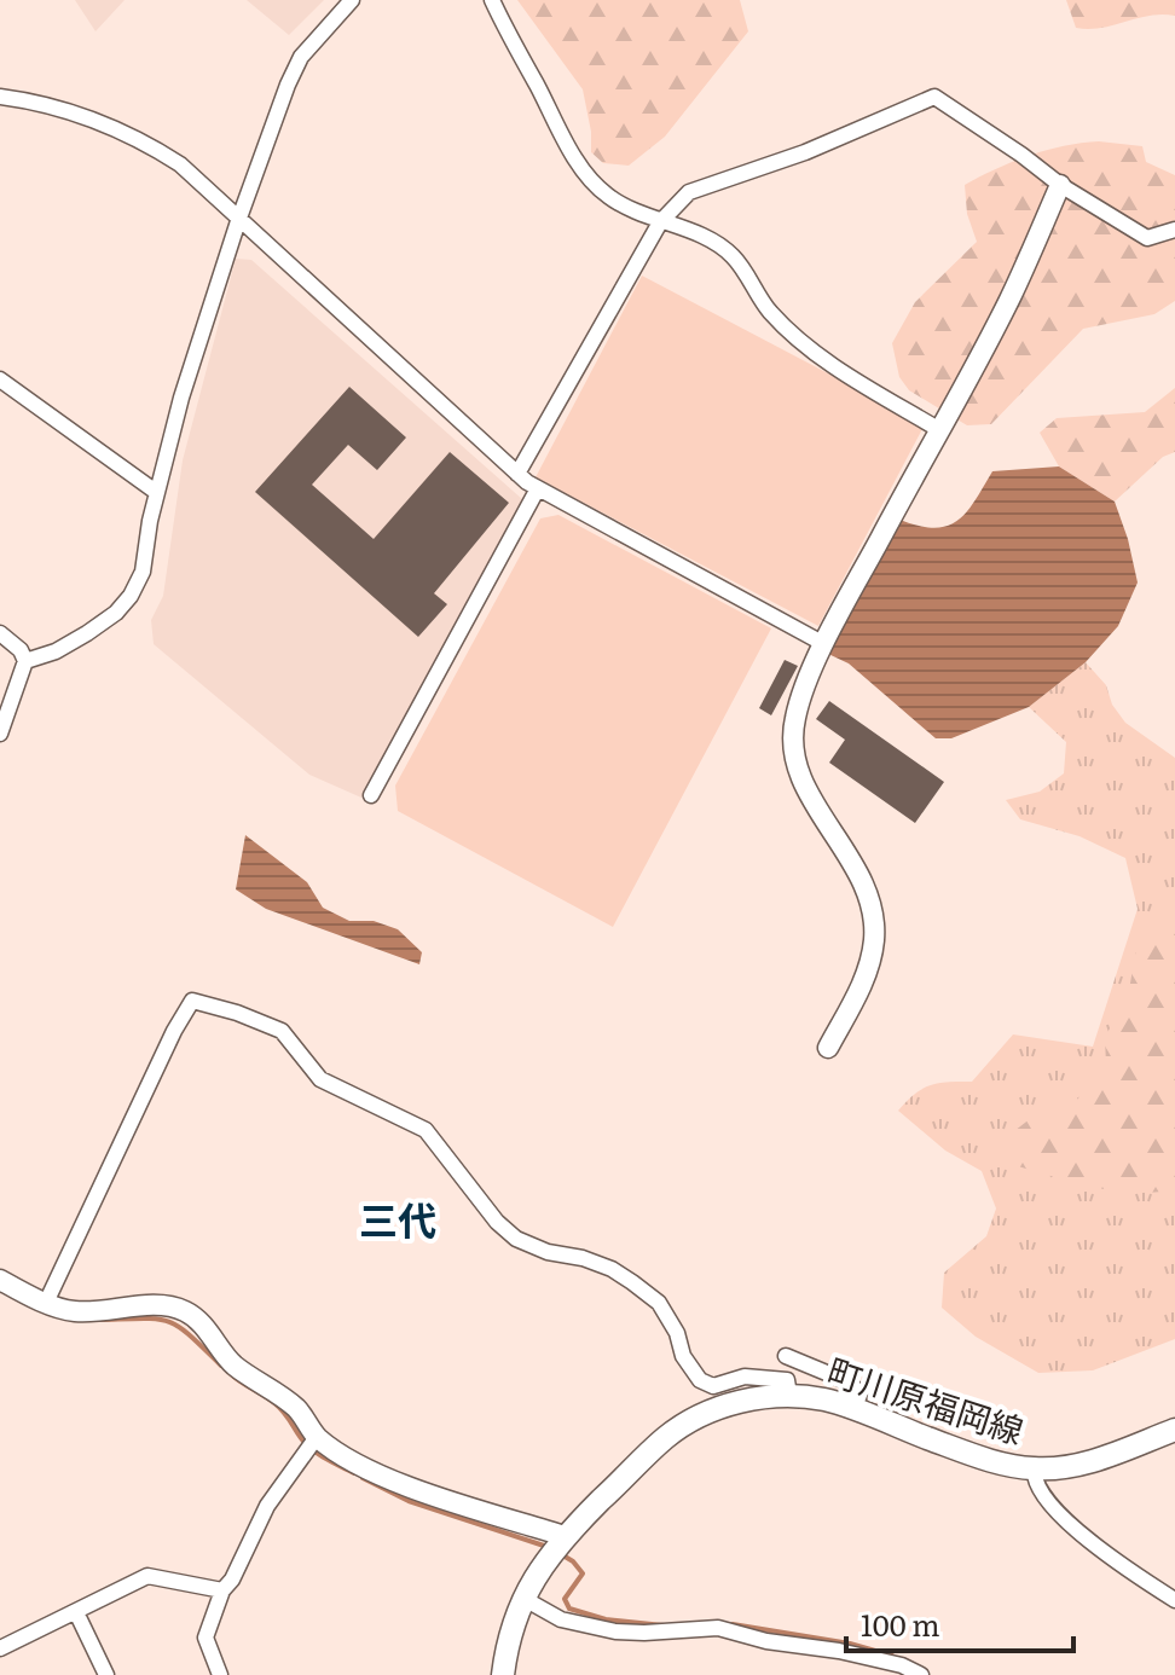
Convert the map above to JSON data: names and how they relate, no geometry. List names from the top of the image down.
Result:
{
  "streets": {
    "main road": ["町川原福岡線"]
  },
  "districts": ["三代"],
  "scale_bar": "100 m"
}
